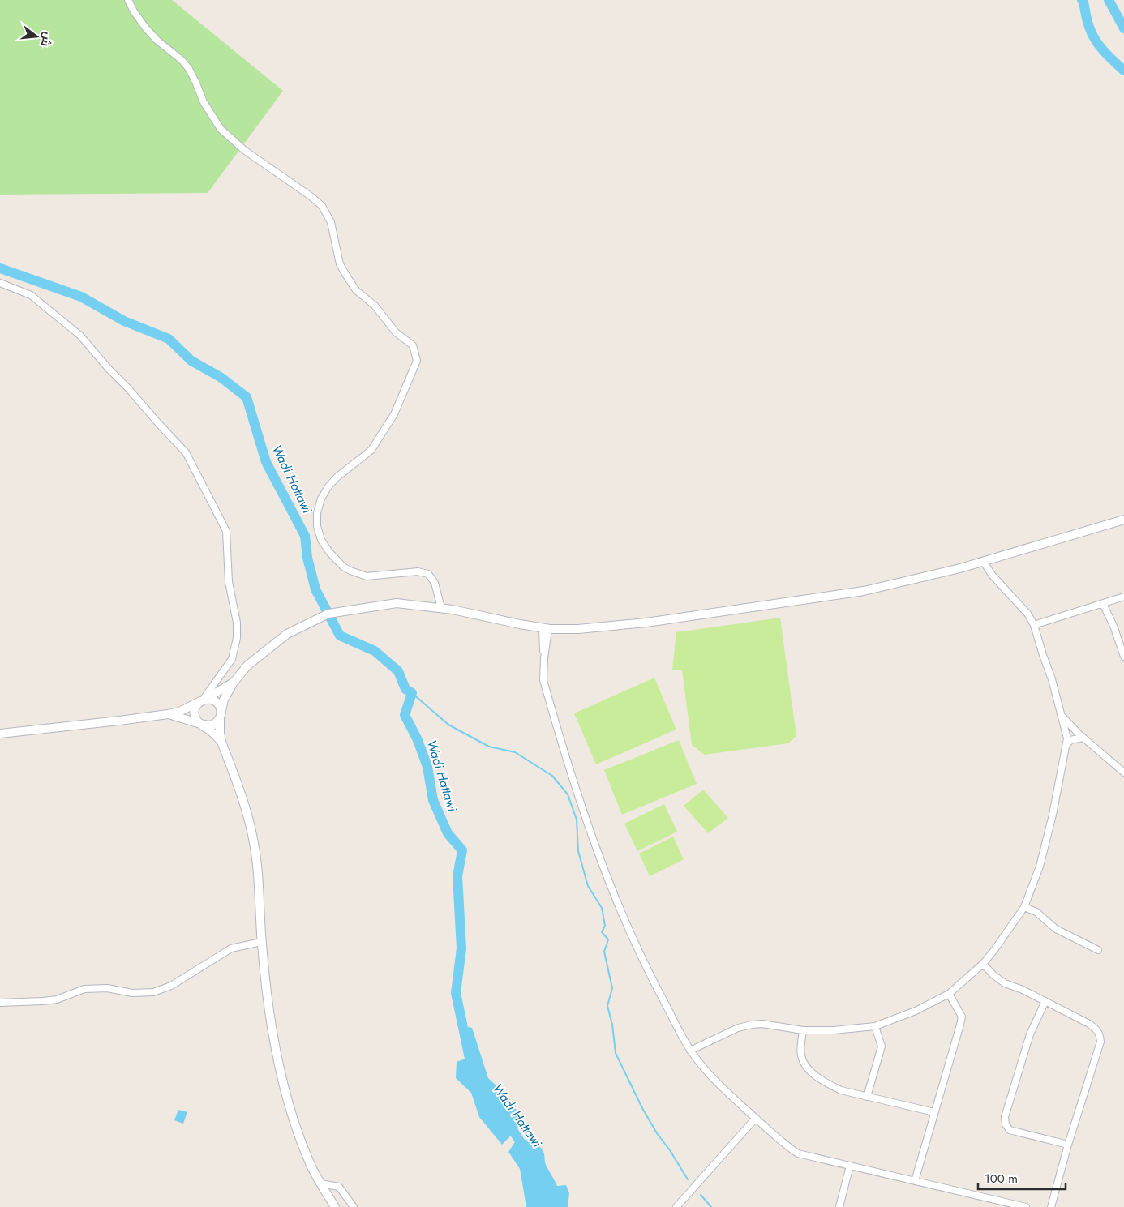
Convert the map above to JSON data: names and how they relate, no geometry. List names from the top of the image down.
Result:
{
  "water": ["Wadi Hattawi"],
  "scale_bar": "100 m",
  "north": "right"
}
